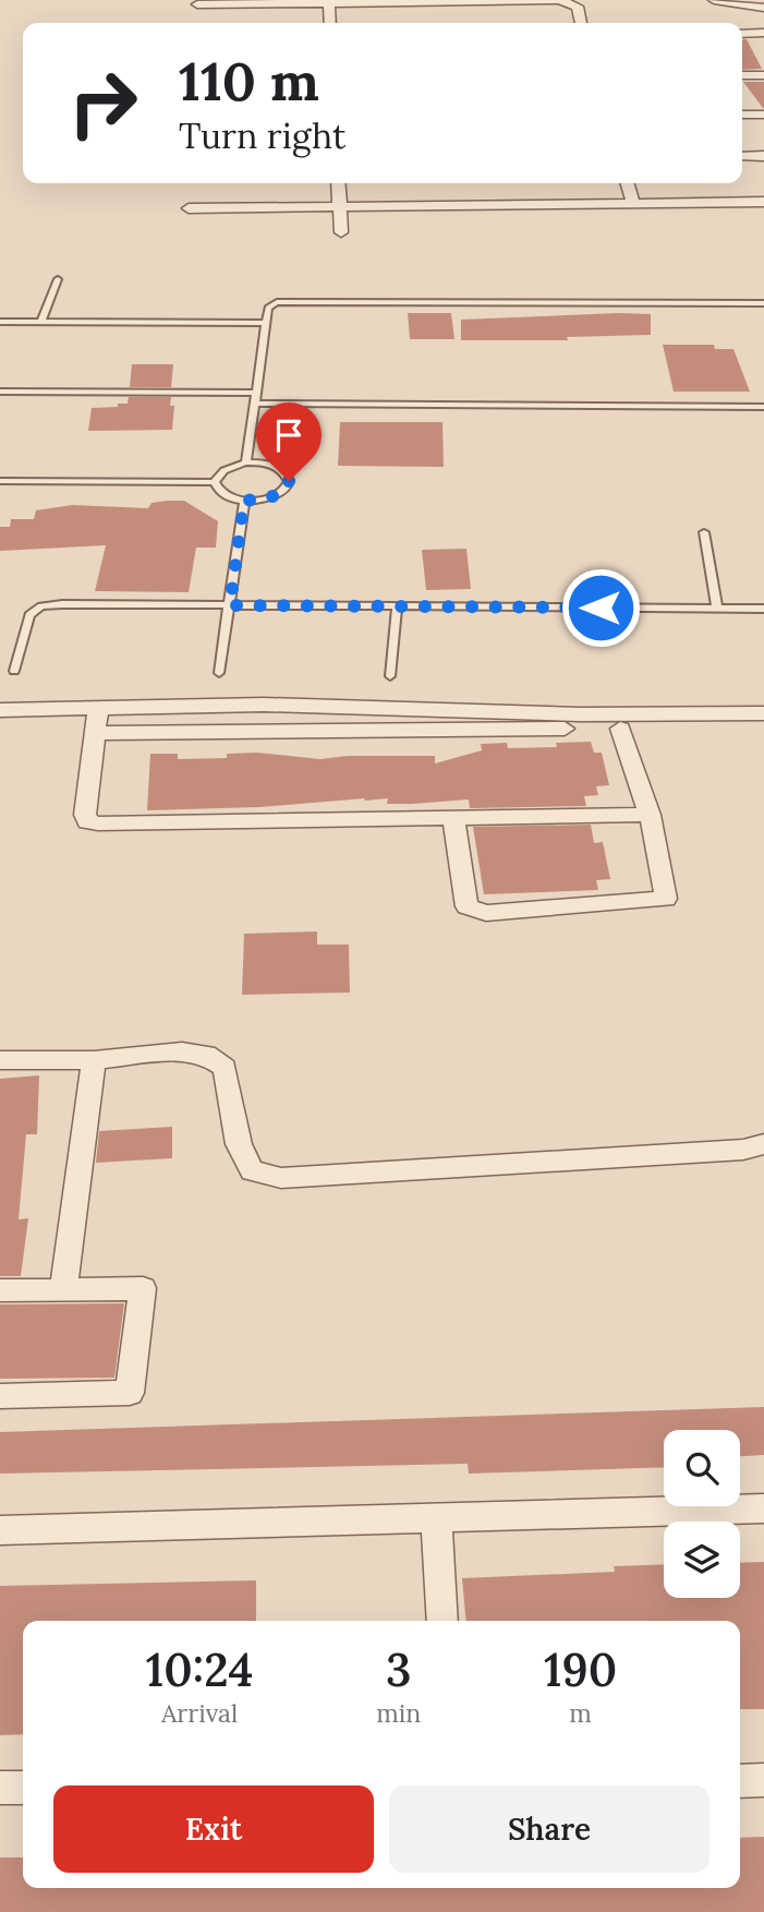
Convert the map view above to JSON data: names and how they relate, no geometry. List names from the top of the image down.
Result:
{
  "page": {
    "turn": ["110 m", "Turn right"],
    "eta": [
      "10:24",
      "Arrival",
      "3",
      "min",
      "190",
      "m"
    ],
    "buttons": ["Exit", "Share"]
  }
}
